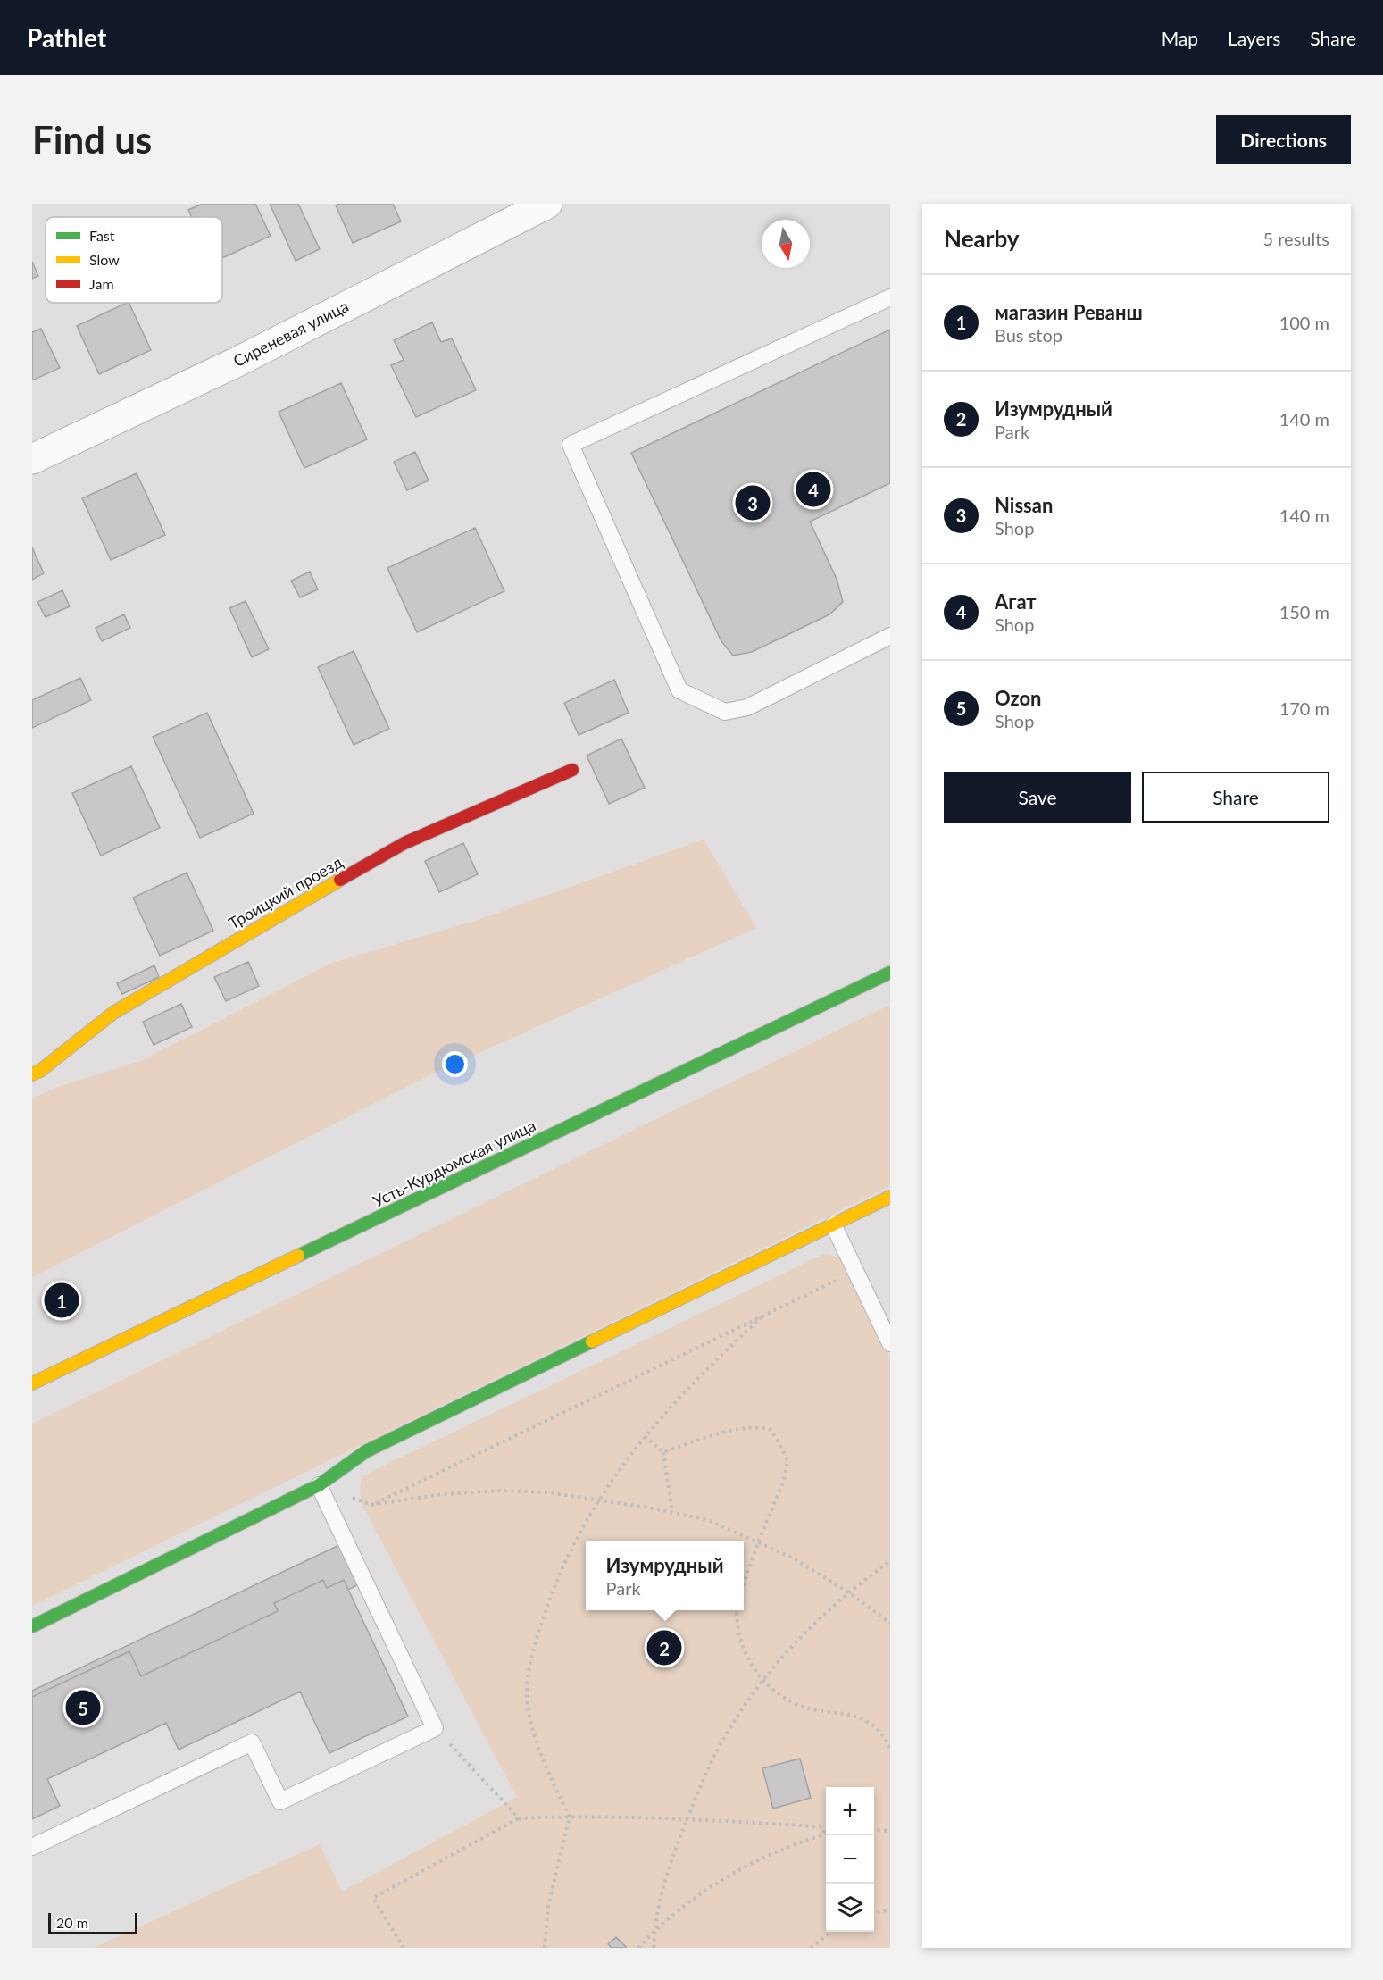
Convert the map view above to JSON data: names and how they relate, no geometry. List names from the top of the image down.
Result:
{
  "streets": {
    "street": ["Сиреневая улица", "Троицкий проезд", "Усть-Курдюмская улица"]
  },
  "legend": ["Fast", "Slow", "Jam"],
  "scale_bar": "20 m",
  "north": "bottom",
  "page": {
    "header": "Pathlet",
    "nav": ["Map", "Layers", "Share"],
    "buttons": [
      "Directions",
      ["Save", "Share"]
    ],
    "title": "Find us",
    "heading": ["Nearby", "5 results"],
    "list": [
      {
        "mark": "1",
        "name": "магазин Реванш",
        "note": "Bus stop",
        "value": "100 m"
      },
      {
        "mark": "2",
        "name": "Изумрудный",
        "note": "Park",
        "value": "140 m"
      },
      {
        "mark": "3",
        "name": "Nissan",
        "note": "Shop",
        "value": "140 m"
      },
      {
        "mark": "4",
        "name": "Агат",
        "note": "Shop",
        "value": "150 m"
      },
      {
        "mark": "5",
        "name": "Ozon",
        "note": "Shop",
        "value": "170 m"
      }
    ],
    "pins": [
      "4",
      "3",
      "1",
      "2",
      "5"
    ],
    "popup": ["Изумрудный", "Park"],
    "map_buttons": ["+", "−"],
    "scale": "20 m"
  }
}
